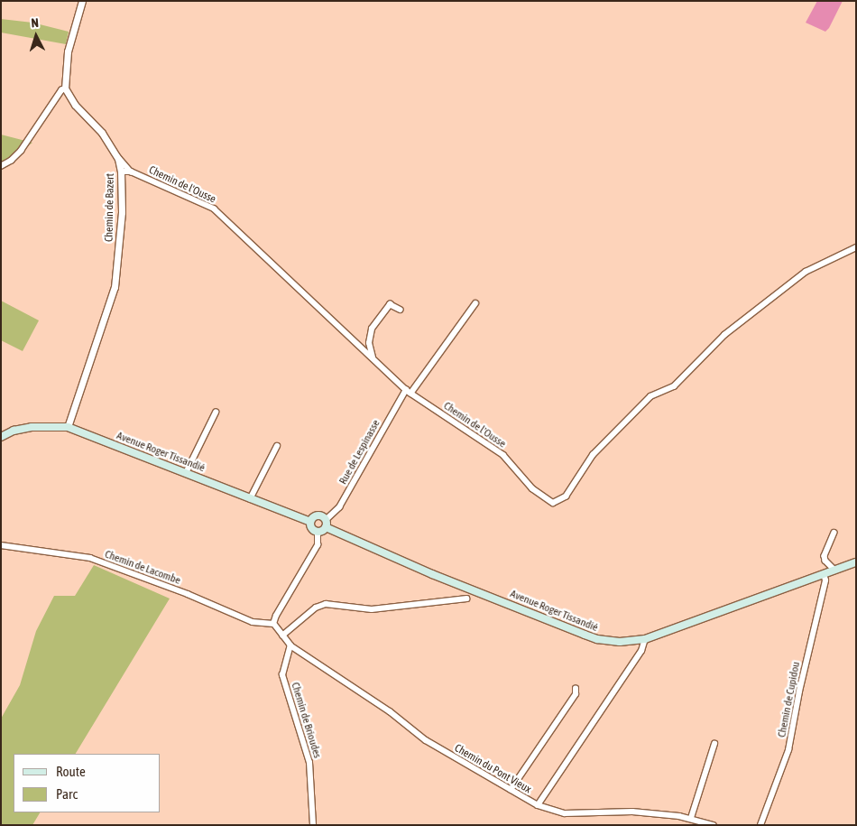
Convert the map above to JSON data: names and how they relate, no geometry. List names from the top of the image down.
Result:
{
  "streets": {
    "main road": ["Avenue Roger Tissandié"],
    "street": [
      "Chemin de l'Ousse",
      "Chemin de Bazert",
      "Rue de Lespinasse",
      "Chemin de Lacombe",
      "Chemin de Cupidou",
      "Chemin de Brioudes",
      "Chemin du Pont Vieux"
    ]
  },
  "crossings": [
    ["Chemin de l'Ousse", "Chemin de Bazert"],
    ["Chemin de l'Ousse", "Rue de Lespinasse"],
    ["Chemin de Bazert", "Avenue Roger Tissandié"],
    ["Avenue Roger Tissandié", "Rue de Lespinasse"],
    ["Avenue Roger Tissandié", "Chemin de Cupidou"],
    ["Chemin de Brioudes", "Chemin du Pont Vieux"]
  ],
  "legend": ["Route", "Parc"],
  "north": "top"
}
